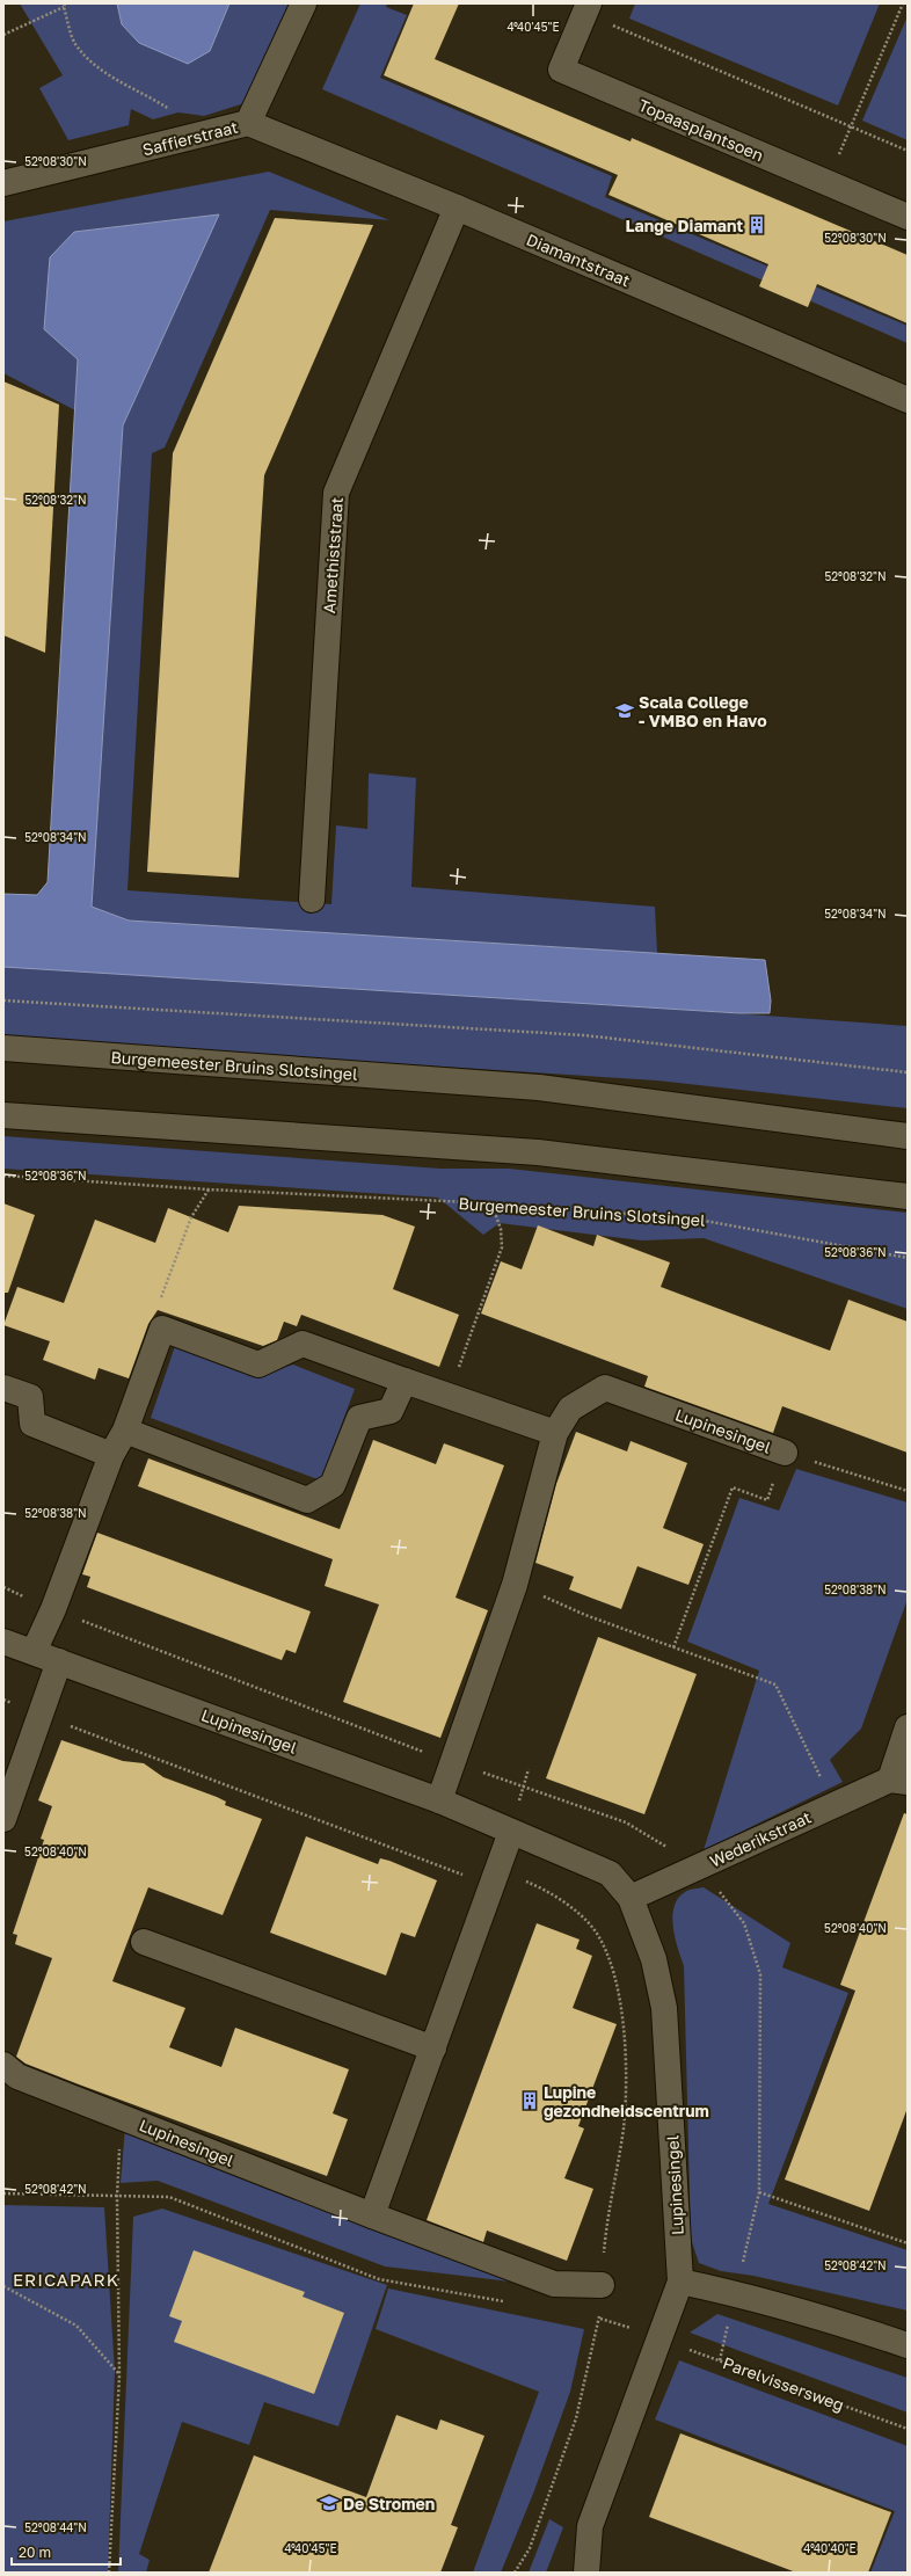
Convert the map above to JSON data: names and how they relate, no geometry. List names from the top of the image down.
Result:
{
  "streets": {
    "street": [
      "Topaasplantsoen",
      "Saffierstraat",
      "Diamantstraat",
      "Amethiststraat",
      "Burgemeester Bruins Slotsingel",
      "Lupinesingel",
      "Wederikstraat"
    ],
    "path": ["Parelvissersweg"]
  },
  "crossings": [
    ["Saffierstraat", "Diamantstraat"],
    ["Diamantstraat", "Amethiststraat"],
    ["Lupinesingel", "Wederikstraat"],
    ["Lupinesingel", "Parelvissersweg"]
  ],
  "districts": ["ERICAPARK"],
  "places": {
    "building": ["Lange Diamant", "Lupine gezondheidscentrum"],
    "school or university": ["Scala College - VMBO en Havo", "De Stromen"]
  },
  "scale_bar": "20 m",
  "coordinates": [
    "4°40'45\"E",
    "52°08'30\"N",
    "52°08'32\"N",
    "52°08'34\"N",
    "52°08'36\"N",
    "52°08'38\"N",
    "52°08'40\"N",
    "52°08'42\"N",
    "52°08'44\"N",
    "4°40'40\"E"
  ]
}
